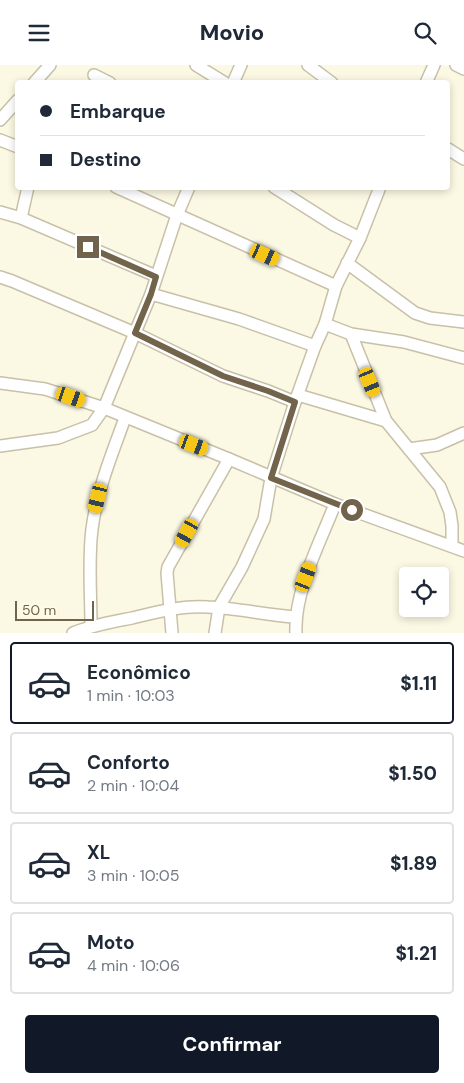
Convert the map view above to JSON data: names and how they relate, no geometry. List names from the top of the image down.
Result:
{
  "scale_bar": "50 m",
  "page": {
    "header": "Movio",
    "banner": ["Embarque", "Destino"],
    "scale": "50 m",
    "list": [
      {
        "name": "Econômico",
        "note": "1 min · 10:03",
        "value": "$1.11"
      },
      {
        "name": "Conforto",
        "note": "2 min · 10:04",
        "value": "$1.50"
      },
      {
        "name": "XL",
        "note": "3 min · 10:05",
        "value": "$1.89"
      },
      {
        "name": "Moto",
        "note": "4 min · 10:06",
        "value": "$1.21"
      }
    ],
    "buttons": "Confirmar"
  }
}
